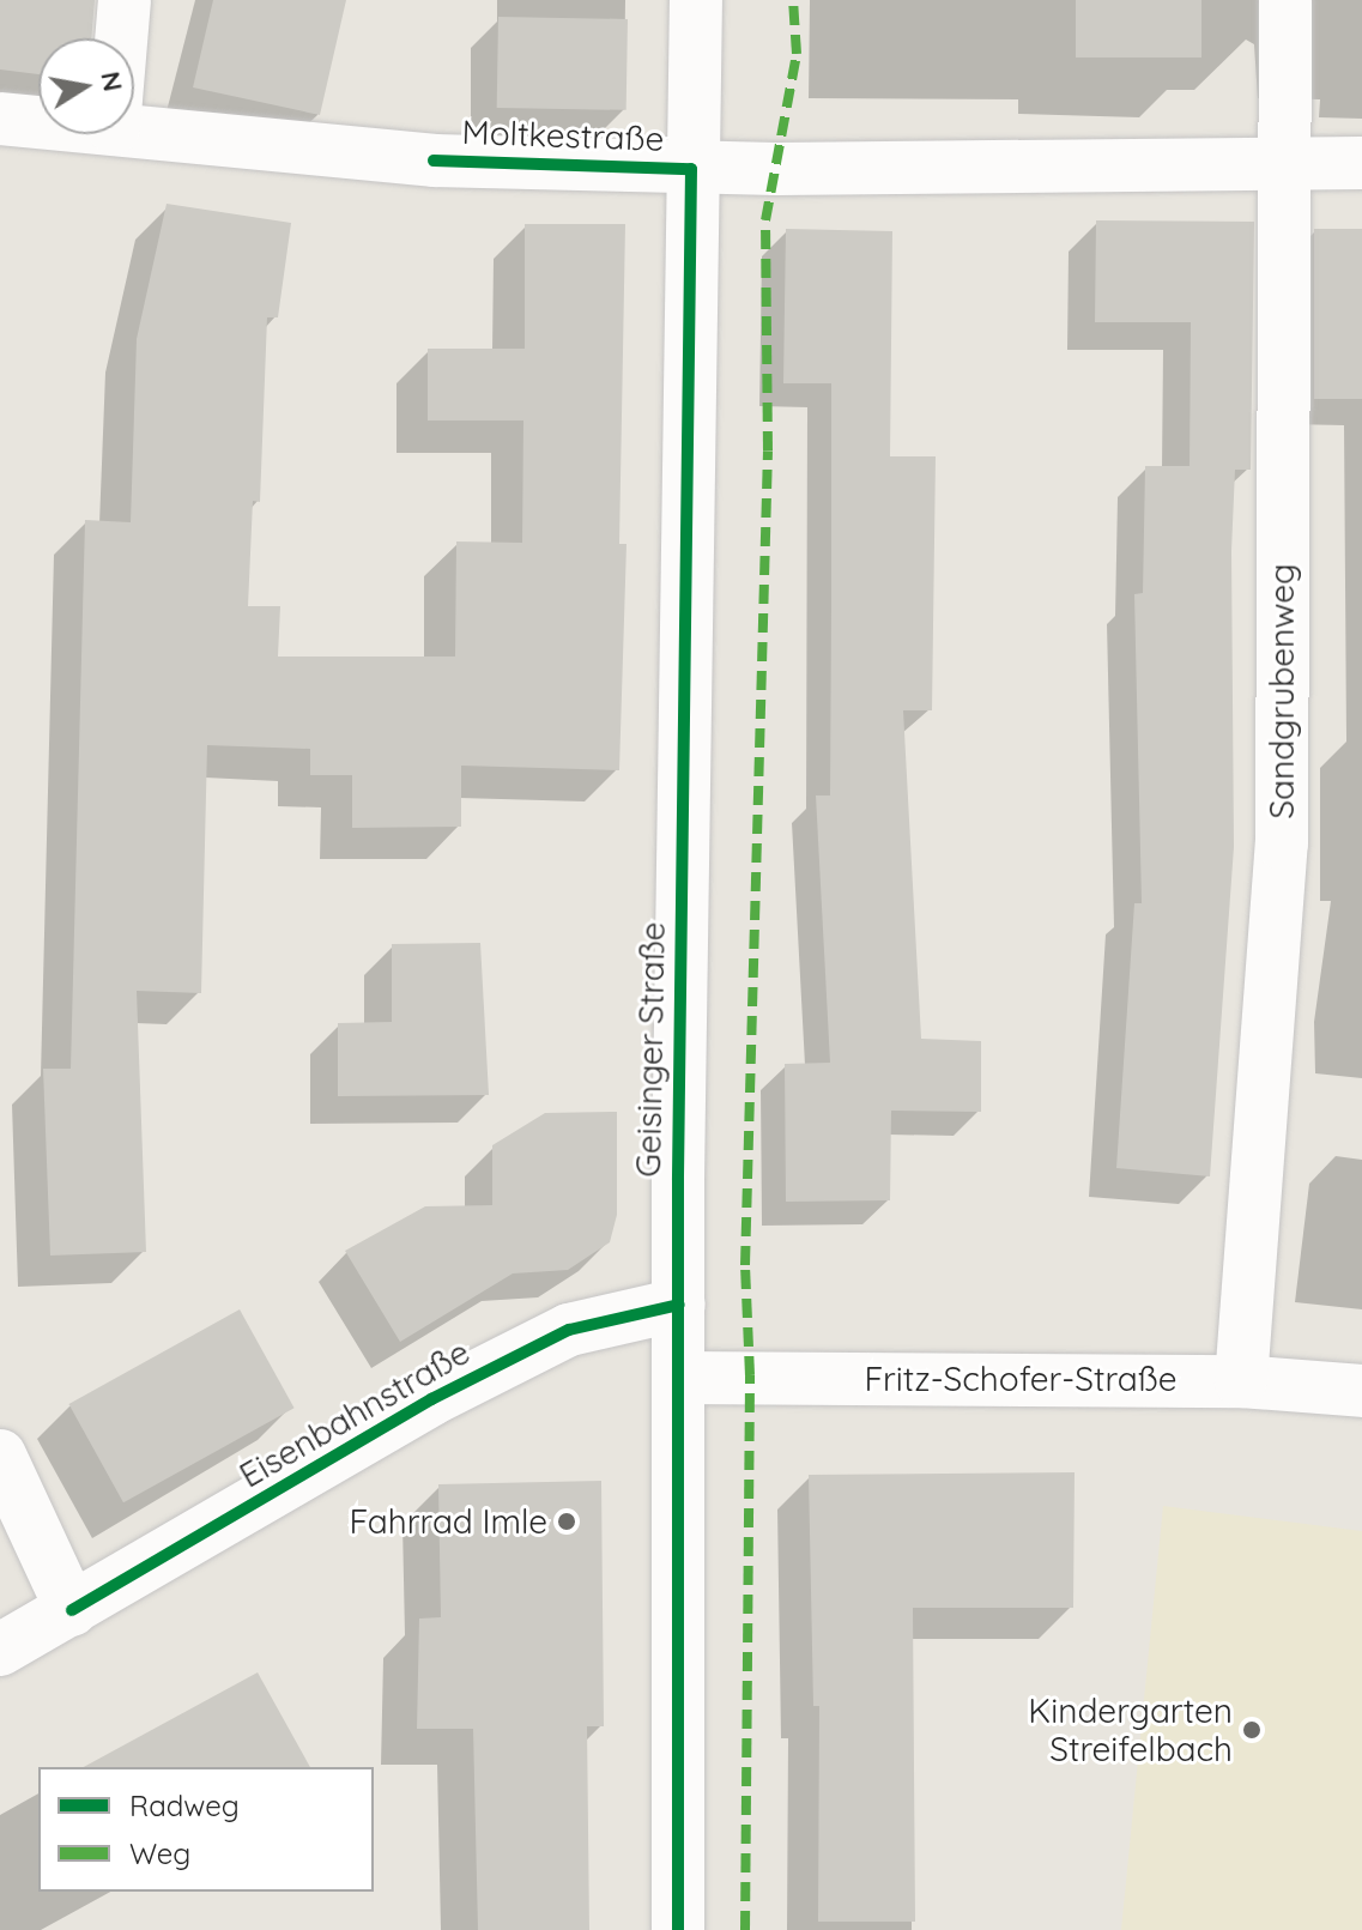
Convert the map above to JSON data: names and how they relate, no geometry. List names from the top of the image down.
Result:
{
  "streets": {
    "street": [
      "Moltkestraße",
      "Sandgrubenweg",
      "Geisinger Straße",
      "Fritz-Schofer-Straße",
      "Eisenbahnstraße"
    ]
  },
  "crossings": [
    ["Moltkestraße", "Sandgrubenweg"],
    ["Moltkestraße", "Geisinger Straße"],
    ["Sandgrubenweg", "Fritz-Schofer-Straße"],
    ["Geisinger Straße", "Fritz-Schofer-Straße"],
    ["Geisinger Straße", "Eisenbahnstraße"]
  ],
  "places": ["Fahrrad Imle", "Kindergarten Streifelbach"],
  "legend": ["Radweg", "Weg"],
  "north": "right"
}
